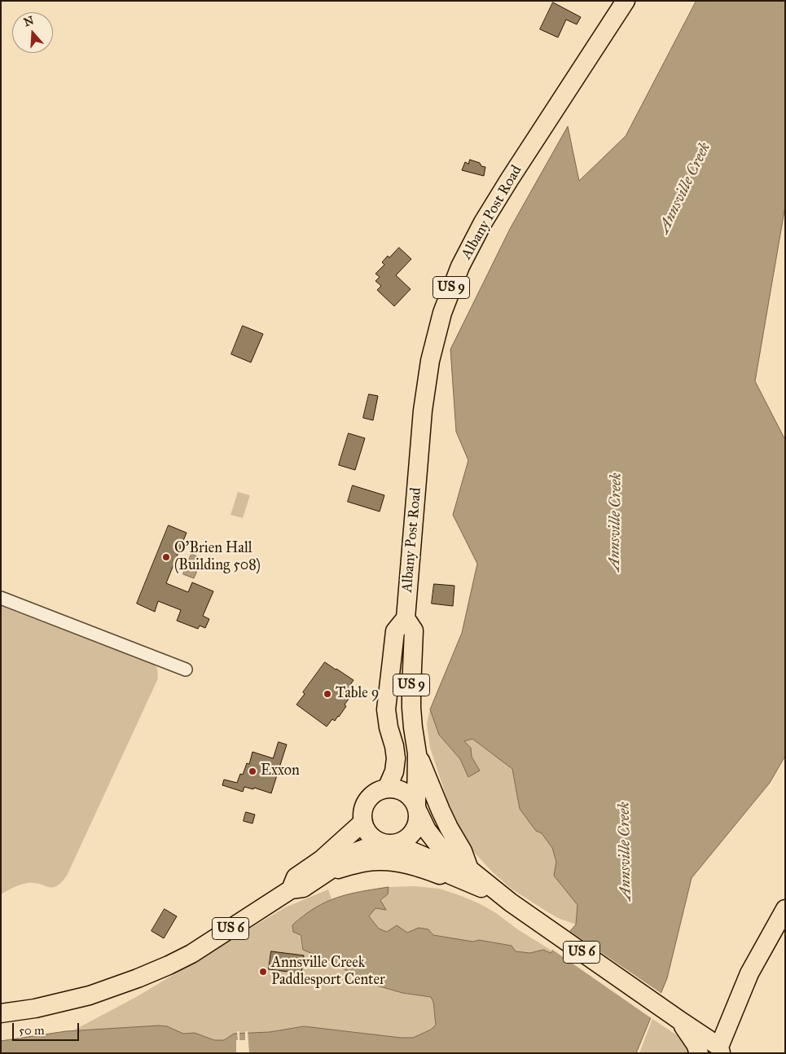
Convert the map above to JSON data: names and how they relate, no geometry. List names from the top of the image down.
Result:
{
  "streets": {
    "highway": ["Albany Post Road", "US 9", "US 6"]
  },
  "crossings": [
    ["Albany Post Road", "US 9"],
    ["Albany Post Road", "US 6"],
    ["US 9", "US 6"]
  ],
  "water": ["Annsville Creek"],
  "places": [
    "O'Brien Hall (Building 508)",
    "Table 9",
    "Exxon",
    "Annsville Creek Paddlesport Center"
  ],
  "scale_bar": "50 m",
  "north": "top"
}
